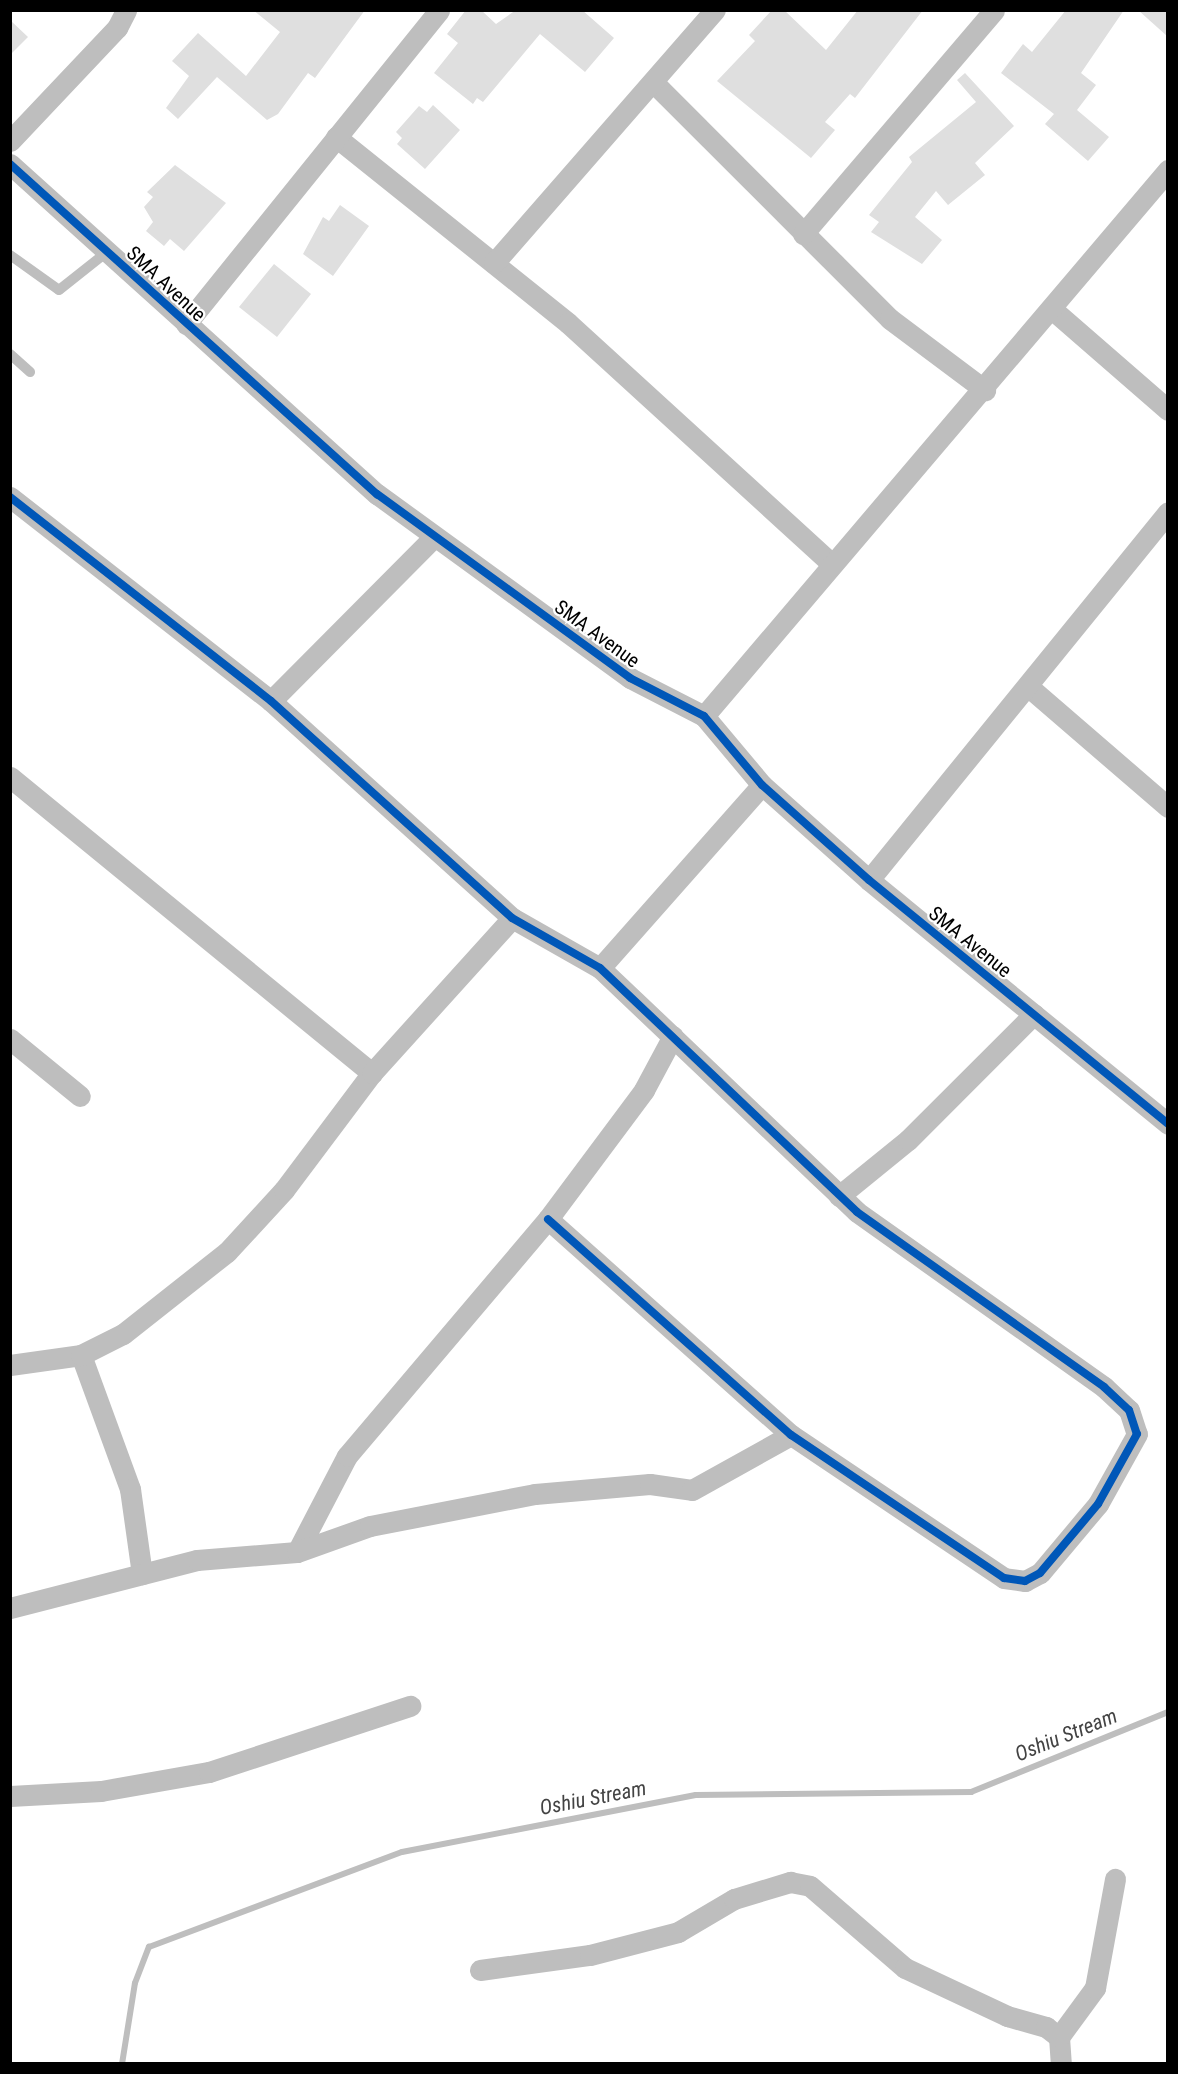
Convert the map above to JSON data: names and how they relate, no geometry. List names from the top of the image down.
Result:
{
  "streets": {
    "street": ["SMA Avenue"]
  },
  "water": ["Oshiu Stream"]
}
